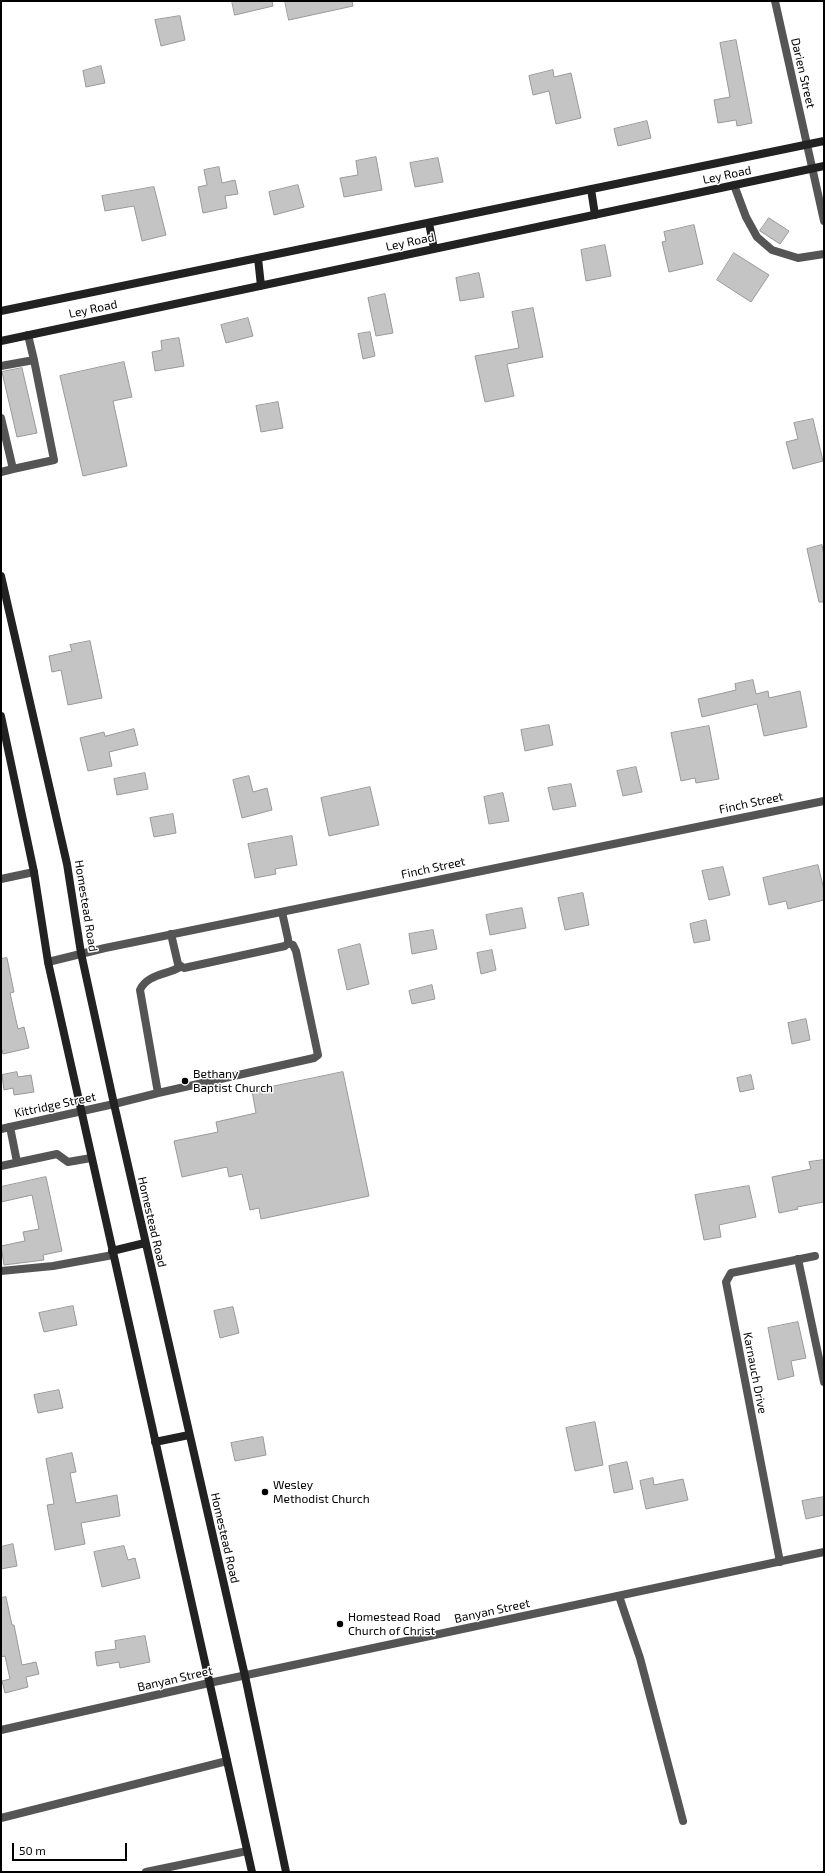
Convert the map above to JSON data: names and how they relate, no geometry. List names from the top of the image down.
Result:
{
  "streets": {
    "main road": ["Ley Road", "Homestead Road"],
    "street": [
      "Darien Street",
      "Finch Street",
      "Kittridge Street",
      "Karnauch Drive",
      "Banyan Street"
    ]
  },
  "crossings": [
    ["Darien Street", "Ley Road"],
    ["Finch Street", "Homestead Road"],
    ["Homestead Road", "Kittridge Street"],
    ["Homestead Road", "Banyan Street"],
    ["Karnauch Drive", "Banyan Street"]
  ],
  "places": ["Bethany Baptist Church", "Wesley Methodist Church", "Homestead Road Church of Christ"],
  "scale_bar": "50 m"
}
